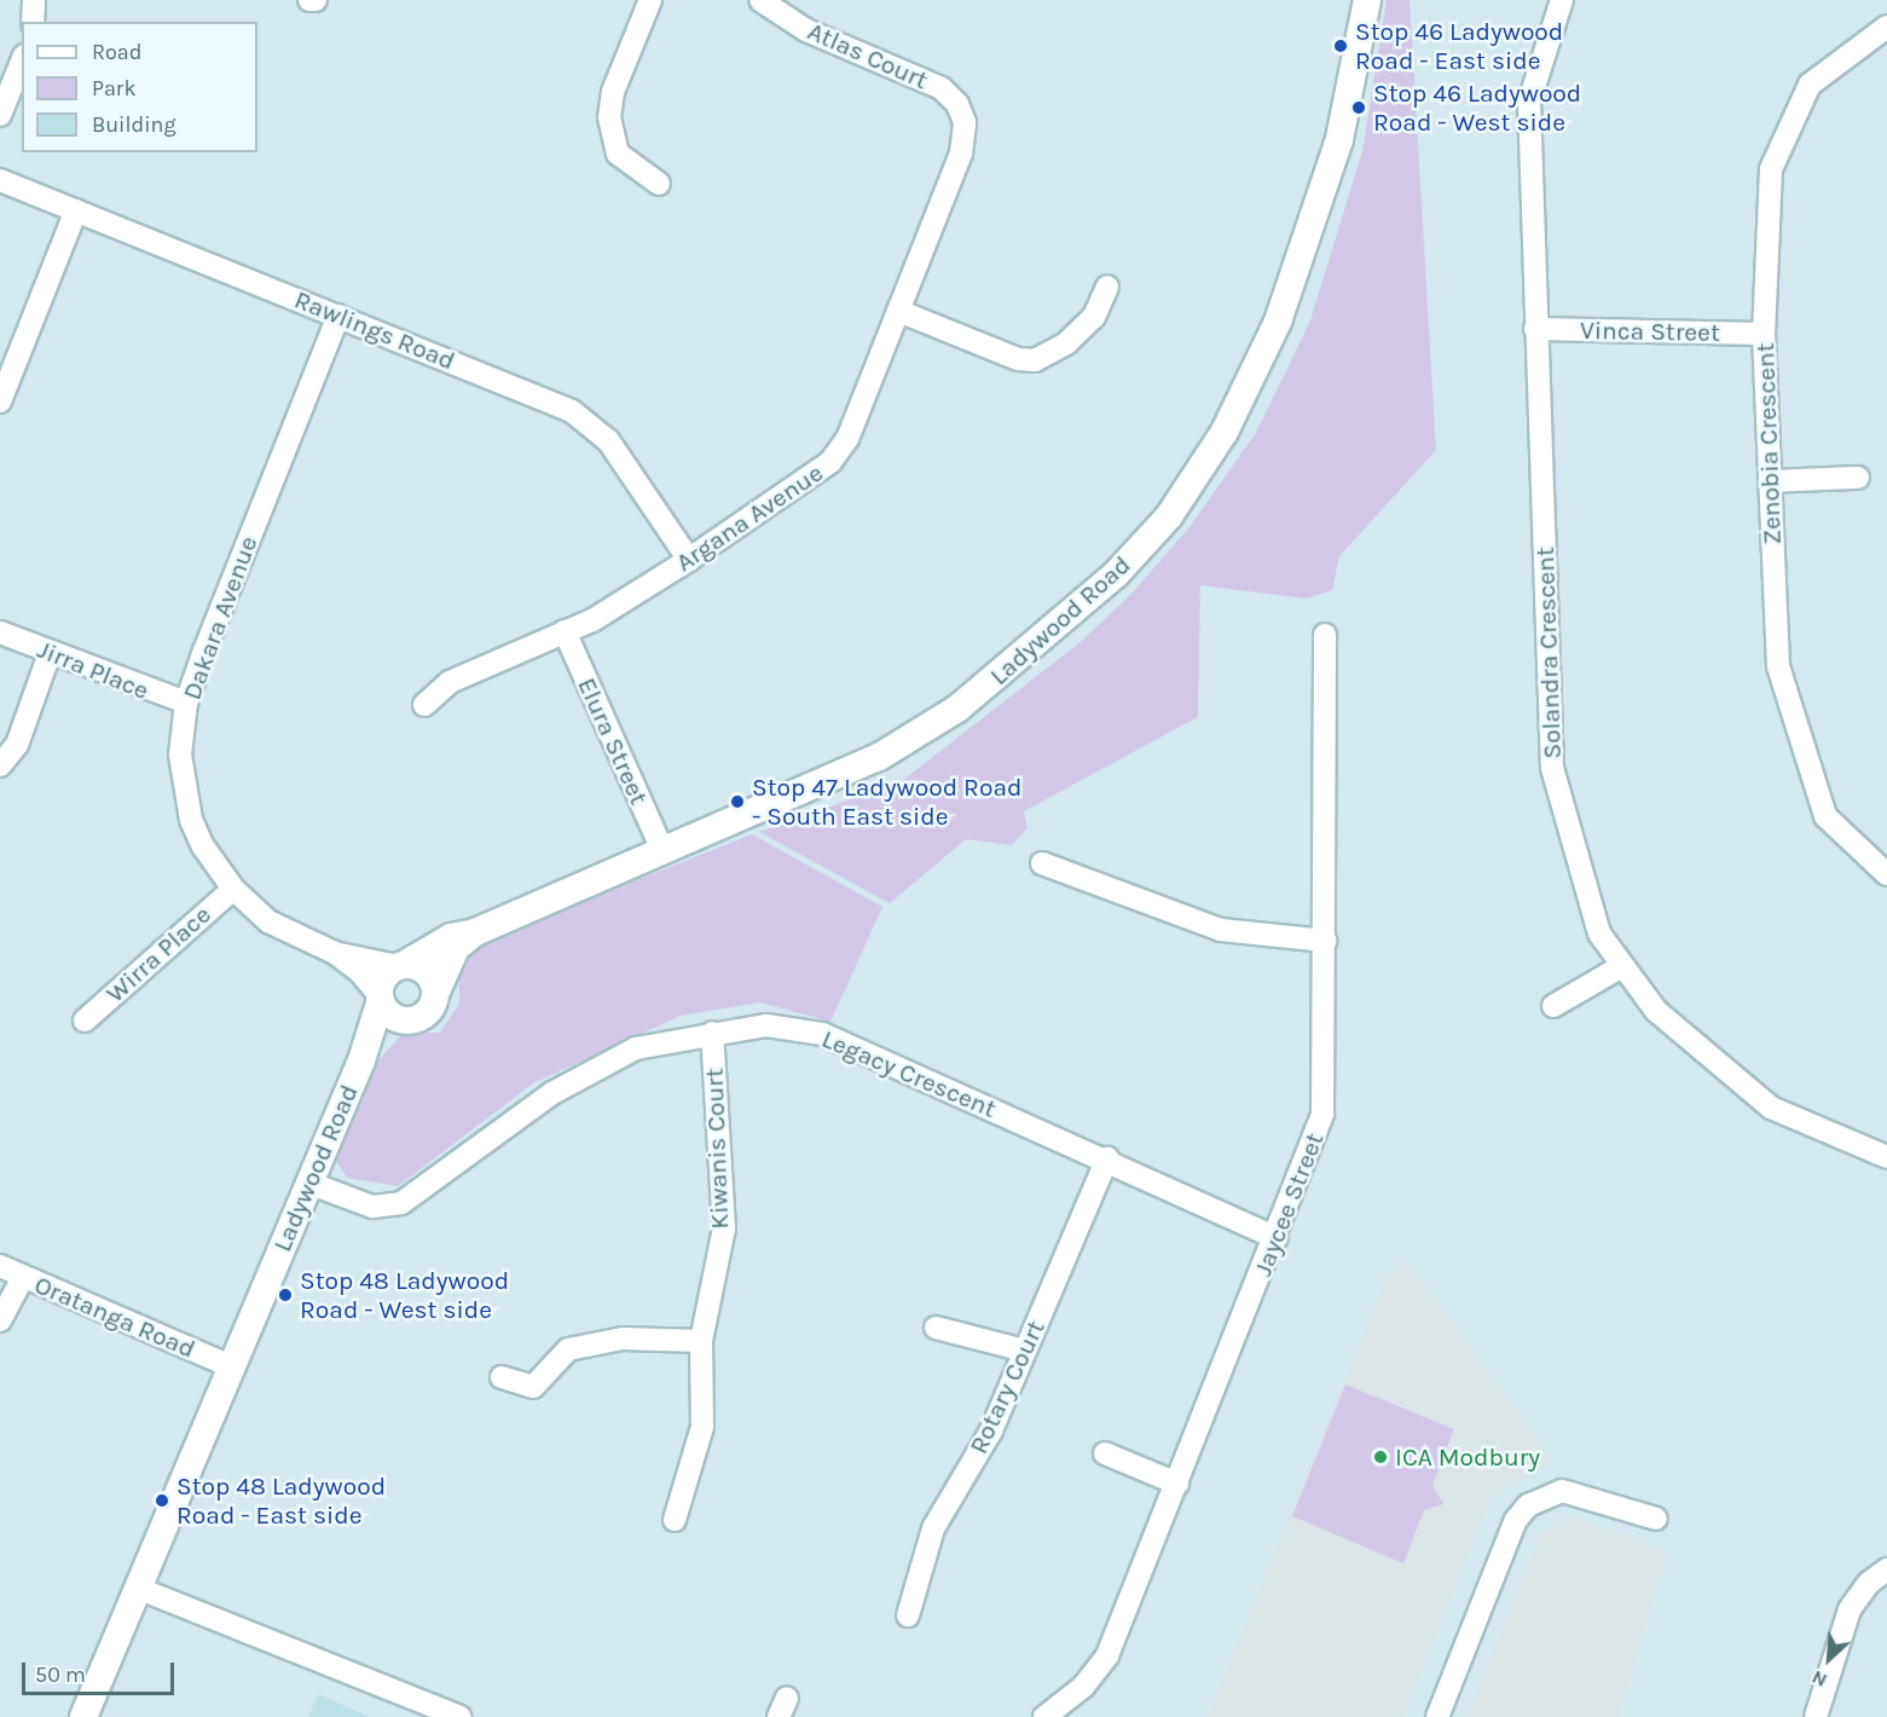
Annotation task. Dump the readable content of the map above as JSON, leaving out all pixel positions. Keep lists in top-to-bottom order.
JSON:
{
  "streets": {
    "street": [
      "Atlas Court",
      "Rawlings Road",
      "Vinca Street",
      "Zenobia Crescent",
      "Argana Avenue",
      "Dakara Avenue",
      "Ladywood Road",
      "Solandra Crescent",
      "Jirra Place",
      "Elura Street",
      "Wirra Place",
      "Legacy Crescent",
      "Kiwanis Court",
      "Jaycee Street",
      "Oratanga Road",
      "Rotary Court"
    ]
  },
  "crossings": [
    ["Atlas Court", "Argana Avenue"],
    ["Rawlings Road", "Argana Avenue"],
    ["Rawlings Road", "Dakara Avenue"],
    ["Vinca Street", "Zenobia Crescent"],
    ["Vinca Street", "Solandra Crescent"],
    ["Argana Avenue", "Elura Street"],
    ["Dakara Avenue", "Ladywood Road"],
    ["Dakara Avenue", "Jirra Place"],
    ["Dakara Avenue", "Wirra Place"],
    ["Ladywood Road", "Elura Street"],
    ["Ladywood Road", "Legacy Crescent"],
    ["Ladywood Road", "Oratanga Road"],
    ["Legacy Crescent", "Kiwanis Court"],
    ["Legacy Crescent", "Jaycee Street"],
    ["Legacy Crescent", "Rotary Court"]
  ],
  "places": [
    "Stop 46 Ladywood Road - East side",
    "Stop 46 Ladywood Road - West side",
    "Stop 47 Ladywood Road - South East side",
    "Stop 48 Ladywood Road - West side",
    "ICA Modbury",
    "Stop 48 Ladywood Road - East side"
  ],
  "legend": ["Road", "Park", "Building"],
  "scale_bar": "50 m",
  "north": "bottom left"
}
